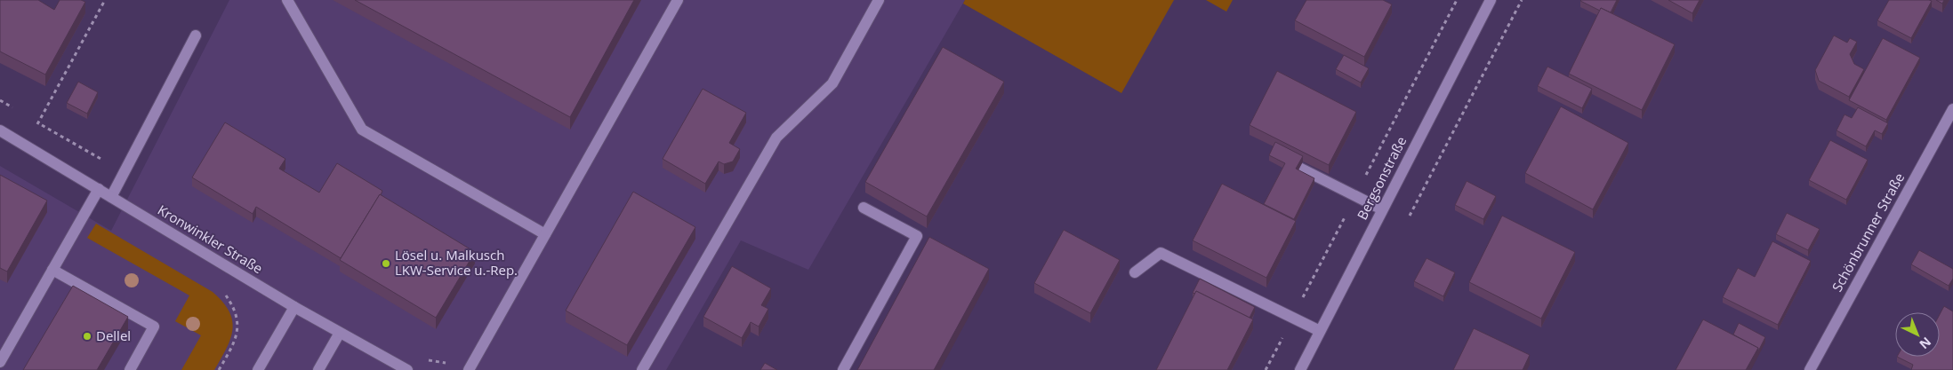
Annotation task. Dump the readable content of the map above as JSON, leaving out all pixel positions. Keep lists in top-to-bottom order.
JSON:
{
  "streets": {
    "street": ["Bergsonstraße", "Schönbrunner Straße", "Kronwinkler Straße"]
  },
  "places": ["Lösel u. Malkusch LKW-Service u.-Rep.", "Dellel"],
  "north": "bottom right"
}
